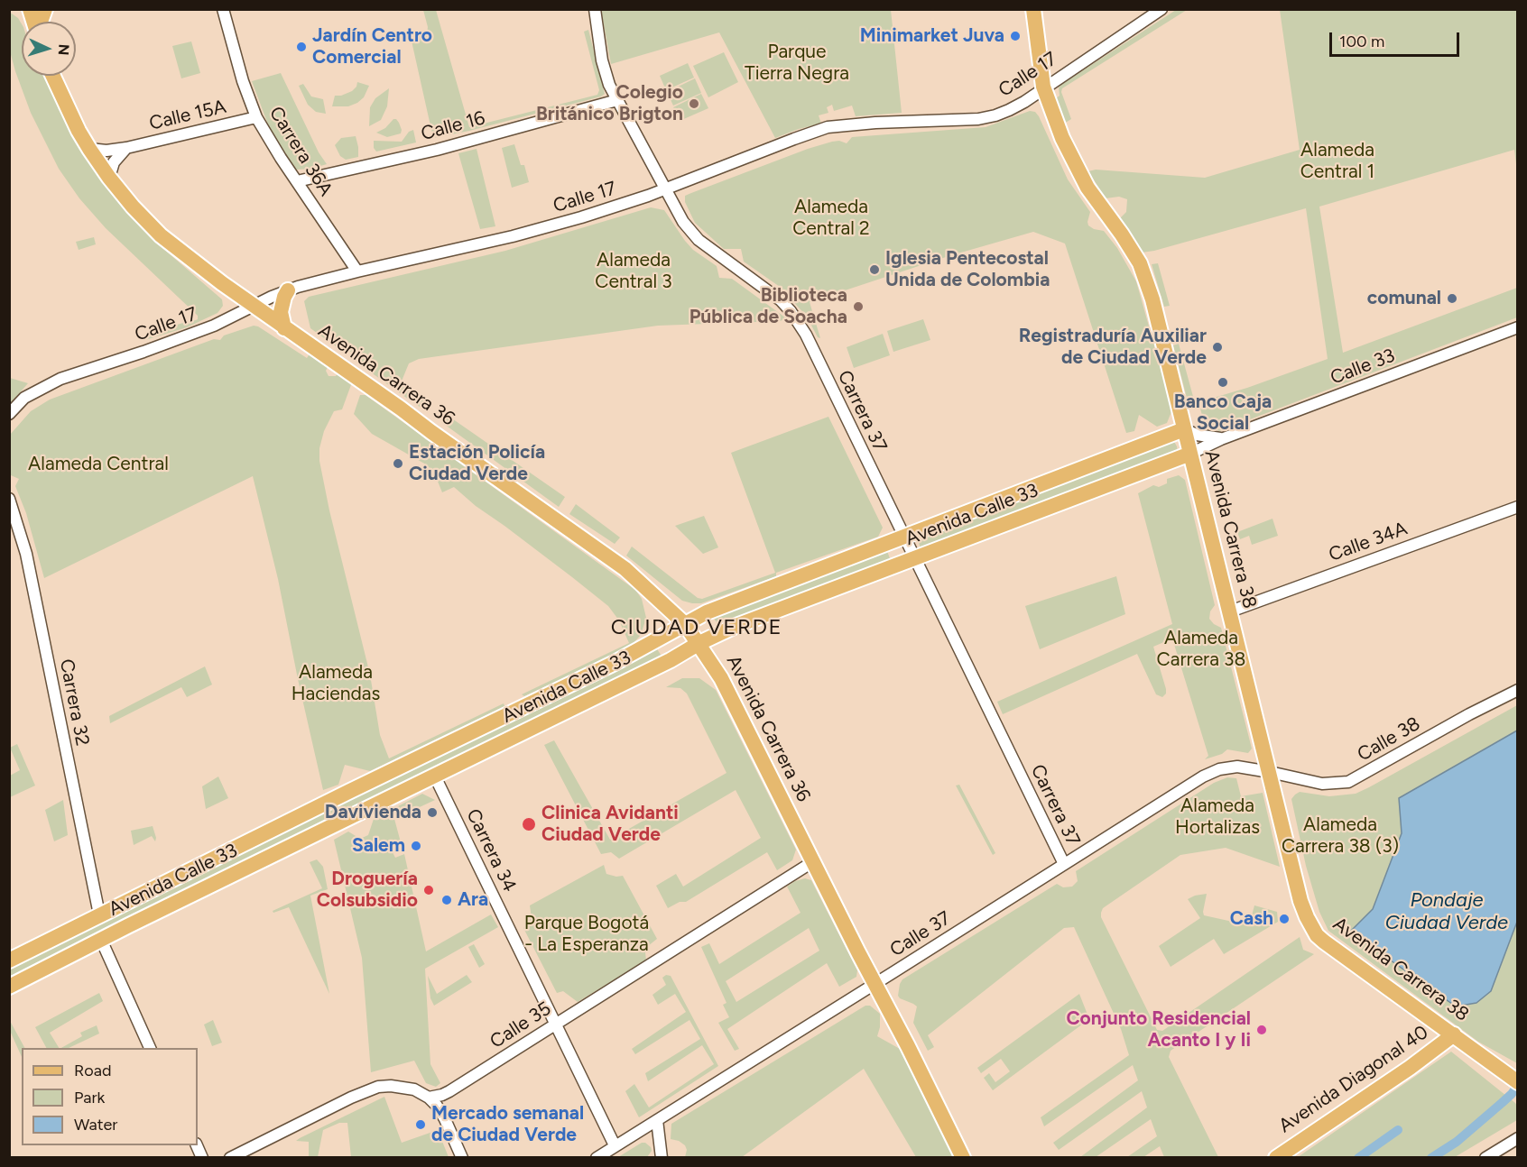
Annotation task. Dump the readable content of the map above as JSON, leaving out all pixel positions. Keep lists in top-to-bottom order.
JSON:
{
  "streets": {
    "main road": [
      "Avenida Carrera 36",
      "Avenida Calle 33",
      "Avenida Carrera 38",
      "Avenida Diagonal 40"
    ],
    "street": [
      "Calle 17",
      "Calle 15A",
      "Calle 16",
      "Carrera 36A",
      "Calle 33",
      "Carrera 37",
      "Calle 34A",
      "Carrera 32",
      "Calle 38",
      "Carrera 34",
      "Calle 37",
      "Calle 35"
    ]
  },
  "crossings": [
    ["Calle 17", "Carrera 36A"],
    ["Calle 17", "Avenida Carrera 36"],
    ["Calle 17", "Carrera 37"],
    ["Calle 17", "Avenida Carrera 38"],
    ["Calle 15A", "Carrera 36A"],
    ["Calle 15A", "Avenida Carrera 36"],
    ["Calle 16", "Carrera 36A"],
    ["Calle 16", "Carrera 37"],
    ["Calle 33", "Avenida Calle 33"],
    ["Calle 33", "Avenida Carrera 38"],
    ["Avenida Carrera 36", "Avenida Calle 33"],
    ["Avenida Carrera 36", "Calle 37"],
    ["Avenida Carrera 36", "Calle 35"],
    ["Carrera 37", "Avenida Calle 33"],
    ["Carrera 37", "Calle 37"],
    ["Avenida Calle 33", "Avenida Carrera 38"],
    ["Avenida Calle 33", "Carrera 32"],
    ["Avenida Calle 33", "Carrera 34"],
    ["Avenida Carrera 38", "Calle 34A"],
    ["Avenida Carrera 38", "Calle 38"],
    ["Avenida Carrera 38", "Calle 37"],
    ["Avenida Carrera 38", "Avenida Diagonal 40"],
    ["Calle 38", "Calle 37"],
    ["Carrera 34", "Calle 37"],
    ["Carrera 34", "Calle 35"]
  ],
  "districts": ["CIUDAD VERDE"],
  "water": ["Pondaje Ciudad Verde"],
  "parks": [
    "Parque Tierra Negra",
    "Alameda Central 1",
    "Alameda Central 2",
    "Alameda Central 3",
    "Alameda Central",
    "Alameda Carrera 38",
    "Alameda Haciendas",
    "Alameda Hortalizas",
    "Alameda Carrera 38 (3)",
    "Parque Bogotá - La Esperanza"
  ],
  "places": [
    "Minimarket Juva",
    "Jardín Centro Comercial",
    "Colegio Británico Brigton",
    "Iglesia Pentecostal Unida de Colombia",
    "comunal",
    "Biblioteca Pública de Soacha",
    "Registraduría Auxiliar de Ciudad Verde",
    "Banco Caja Social",
    "Estación Policía Ciudad Verde",
    "Davivienda",
    "Clinica Avidanti Ciudad Verde",
    "Salem",
    "Droguería Colsubsidio",
    "Ara",
    "Cash",
    "Conjunto Residencial Acanto I y Ii",
    "Mercado semanal de Ciudad Verde"
  ],
  "legend": ["Road", "Park", "Water"],
  "scale_bar": "100 m",
  "north": "right"
}
